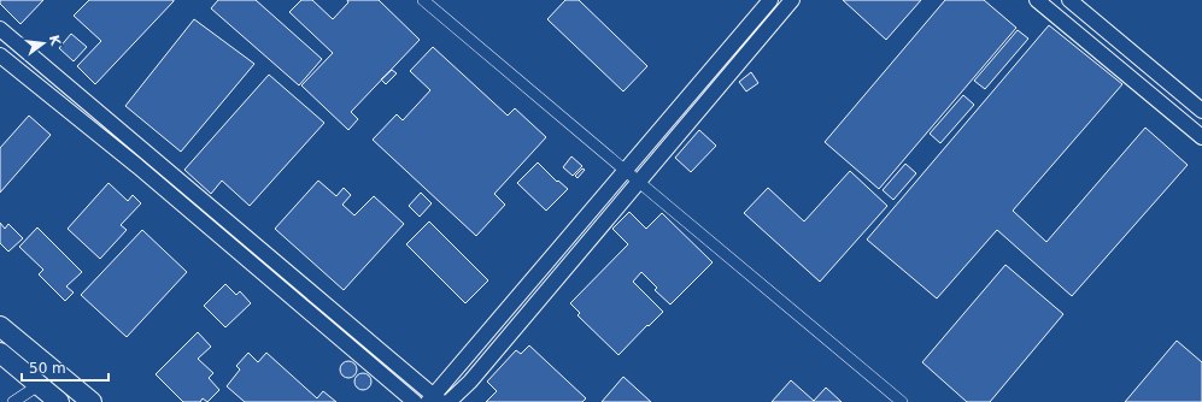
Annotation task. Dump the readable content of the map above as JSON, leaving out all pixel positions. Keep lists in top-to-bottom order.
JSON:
{
  "scale_bar": "50 m",
  "north": "right"
}
